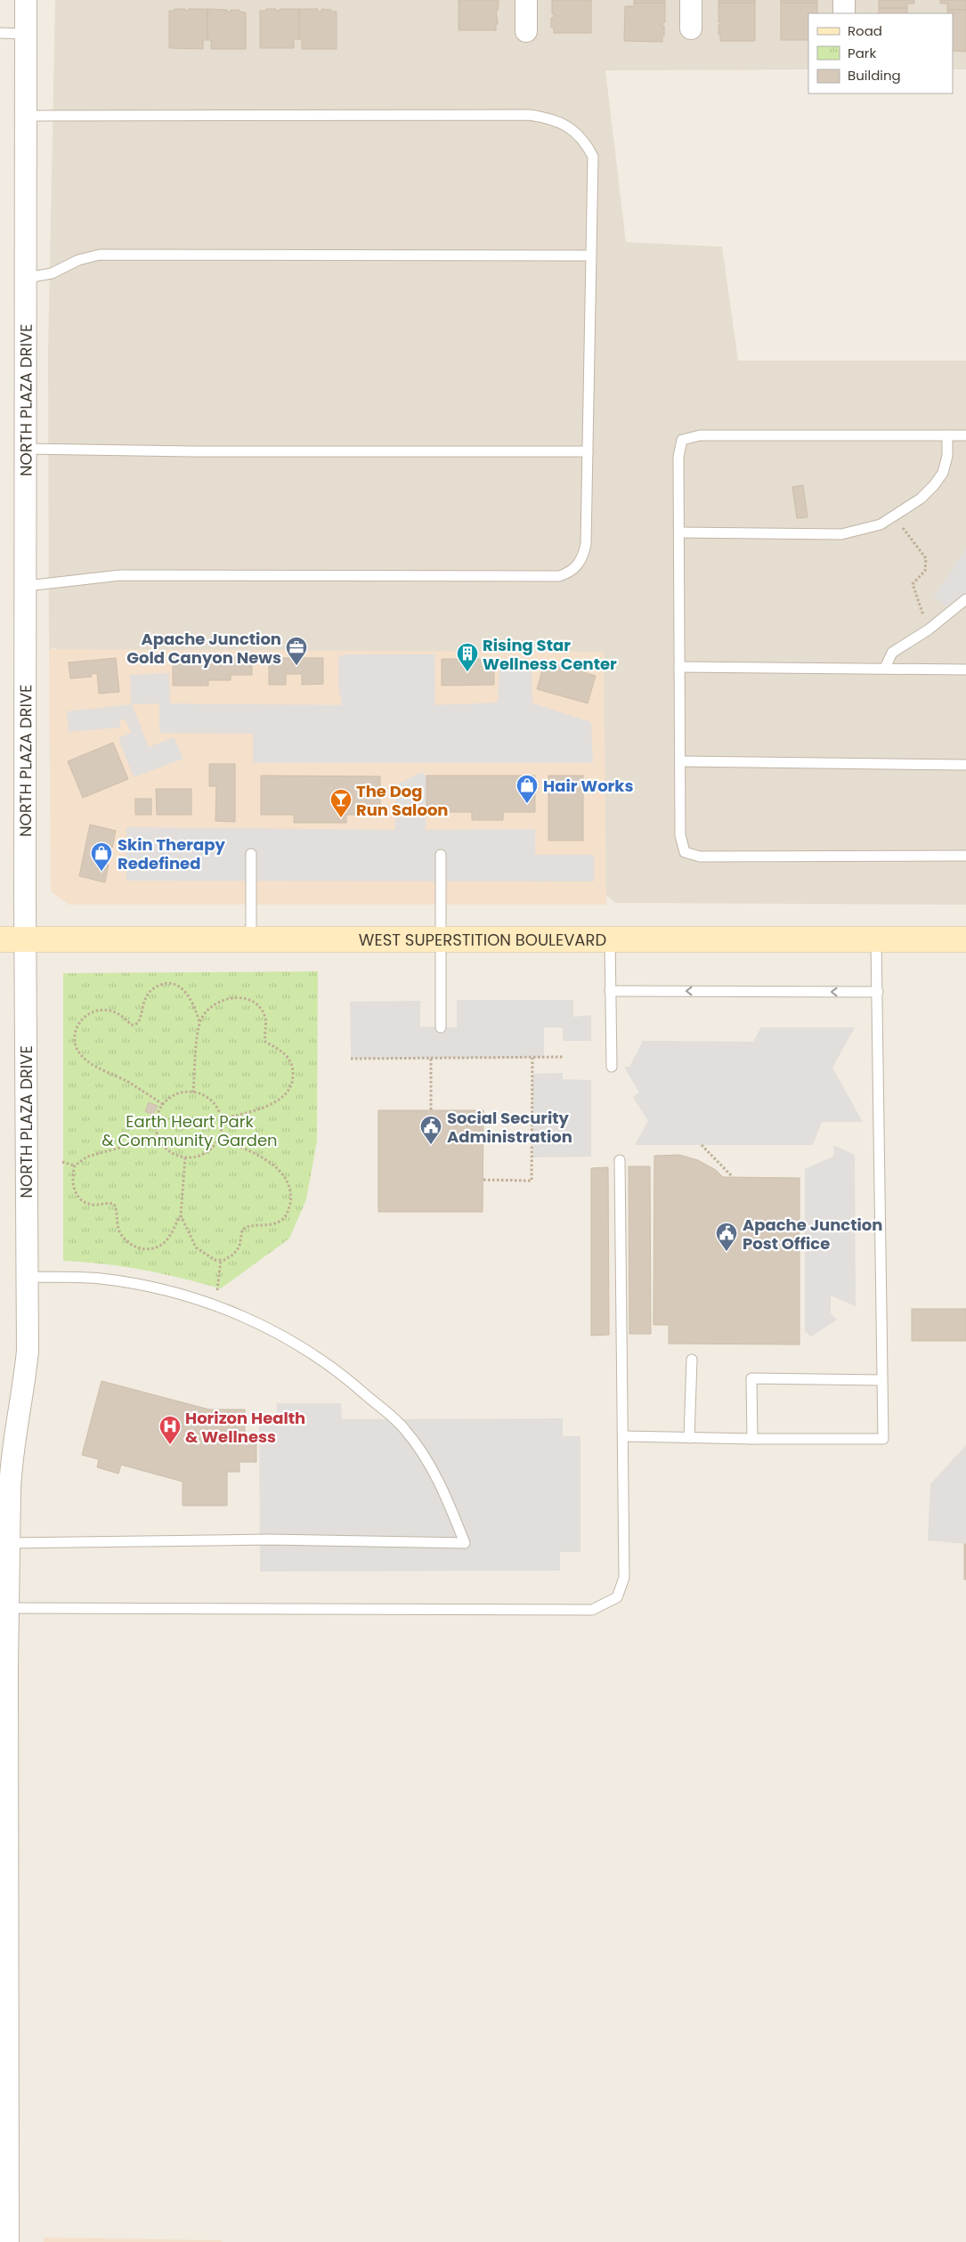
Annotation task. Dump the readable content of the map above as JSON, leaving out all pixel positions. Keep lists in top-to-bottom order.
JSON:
{
  "streets": {
    "main road": ["WEST SUPERSTITION BOULEVARD"],
    "street": ["NORTH PLAZA DRIVE"]
  },
  "crossings": [
    ["NORTH PLAZA DRIVE", "WEST SUPERSTITION BOULEVARD"]
  ],
  "parks": ["Earth Heart Park & Community Garden"],
  "places": {
    "office": ["Apache Junction Gold Canyon News"],
    "building": ["Rising Star Wellness Center"],
    "shop": ["Hair Works", "Skin Therapy Redefined"],
    "bar": ["The Dog Run Saloon"],
    "public building": ["Social Security Administration", "Apache Junction Post Office"],
    "hospital": ["Horizon Health & Wellness"]
  },
  "legend": ["Road", "Park", "Building"]
}
